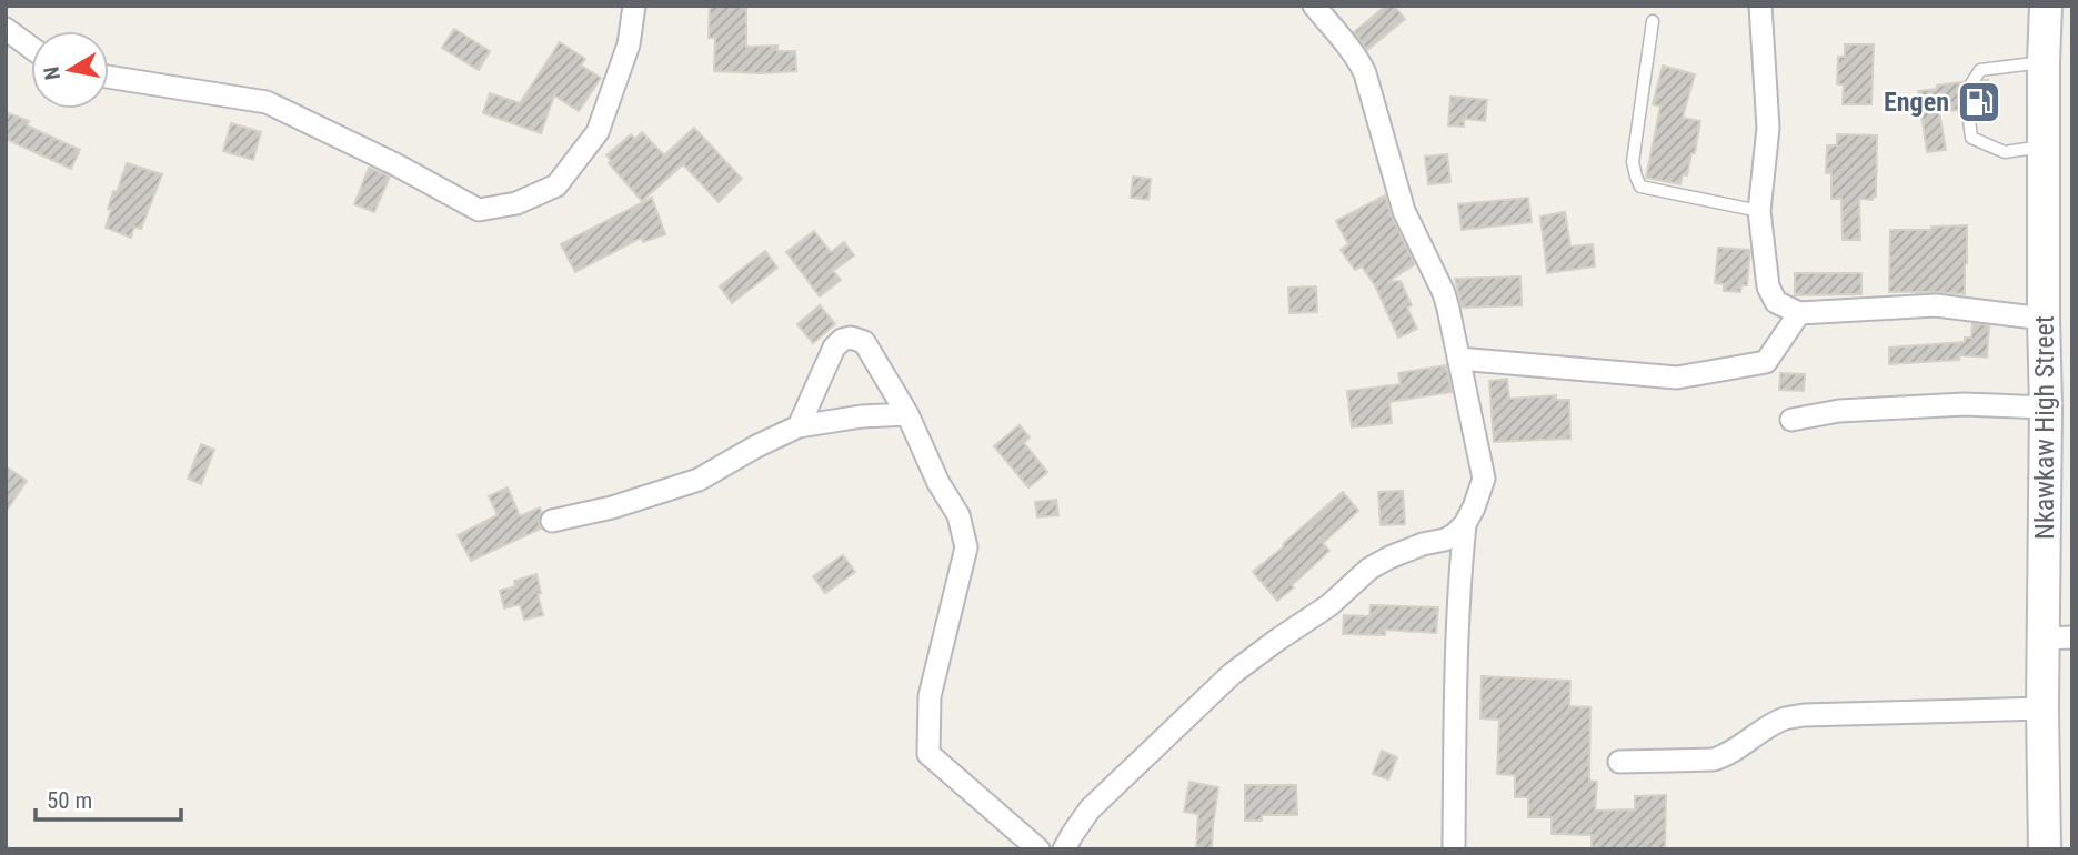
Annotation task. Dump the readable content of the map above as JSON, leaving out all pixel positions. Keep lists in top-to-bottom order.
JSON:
{
  "streets": {
    "main road": ["Nkawkaw High Street"]
  },
  "places": {
    "fuel station": ["Engen"]
  },
  "scale_bar": "50 m",
  "north": "left"
}
